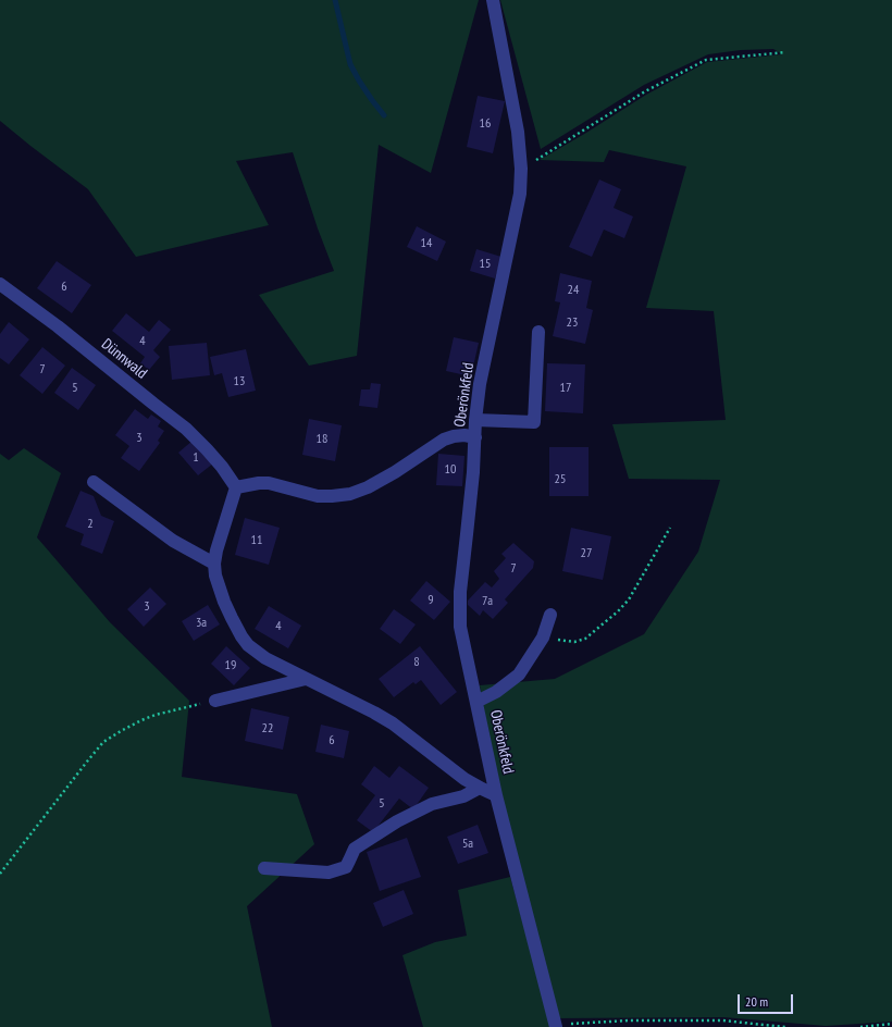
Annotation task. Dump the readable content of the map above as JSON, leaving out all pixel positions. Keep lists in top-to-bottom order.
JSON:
{
  "streets": {
    "street": ["Dünnwald", "Oberönkfeld"]
  },
  "crossings": [
    ["Dünnwald", "Oberönkfeld"]
  ],
  "house_numbers": [
    "16",
    "14",
    "15",
    "6",
    "24",
    "23",
    "4",
    "7",
    "13",
    "5",
    "17",
    "3",
    "18",
    "1",
    "10",
    "25",
    "2",
    "11",
    "27",
    "7",
    "9",
    "7a",
    "3",
    "3a",
    "4",
    "8",
    "19",
    "22",
    "6",
    "5",
    "5a"
  ],
  "scale_bar": "20 m"
}
